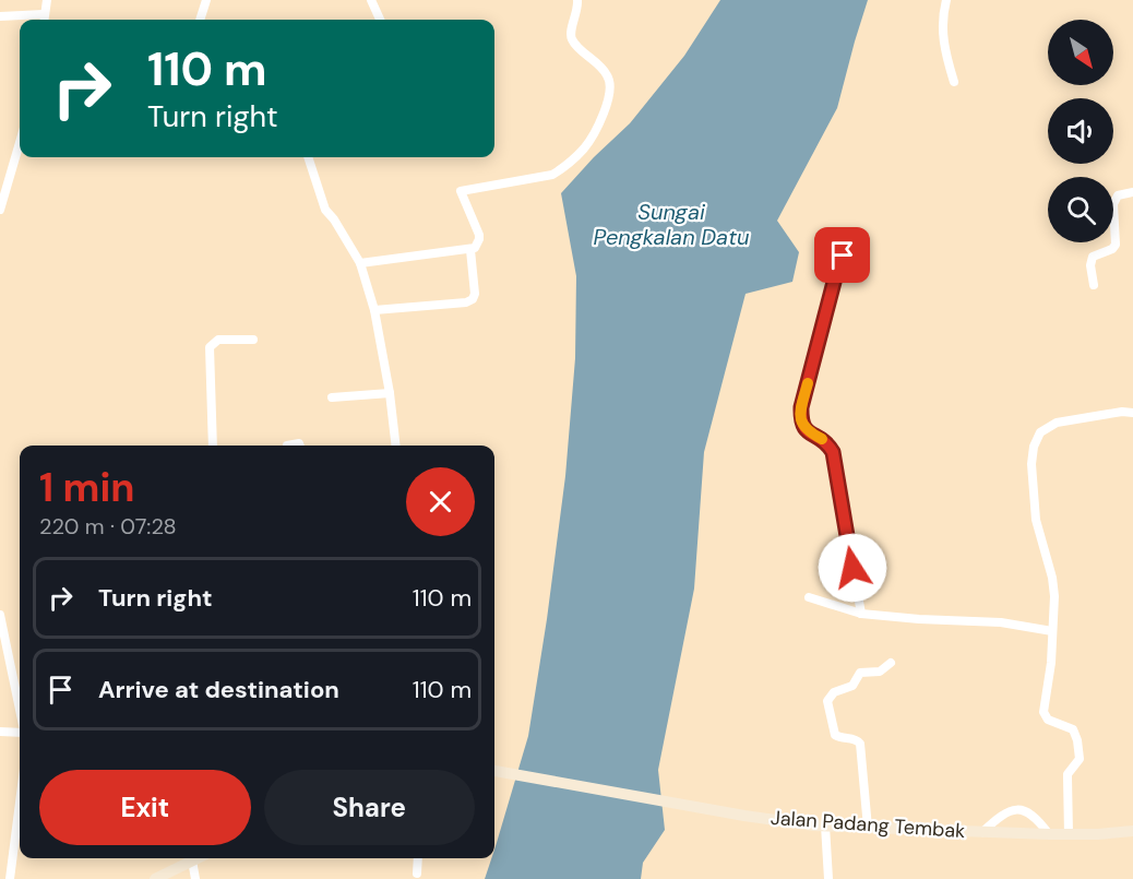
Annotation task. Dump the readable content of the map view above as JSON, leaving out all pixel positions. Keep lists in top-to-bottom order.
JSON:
{
  "streets": {
    "main road": ["Jalan Padang Tembak"]
  },
  "water": ["Sungai Pengkalan Datu"],
  "north": "bottom right",
  "page": {
    "turn": ["110 m", "Turn right"],
    "heading": ["1 min", "220 m · 07:28"],
    "list": [
      {
        "name": "Turn right",
        "value": "110 m"
      },
      {
        "name": "Arrive at destination",
        "value": "110 m"
      }
    ],
    "buttons": ["Exit", "Share"]
  }
}
